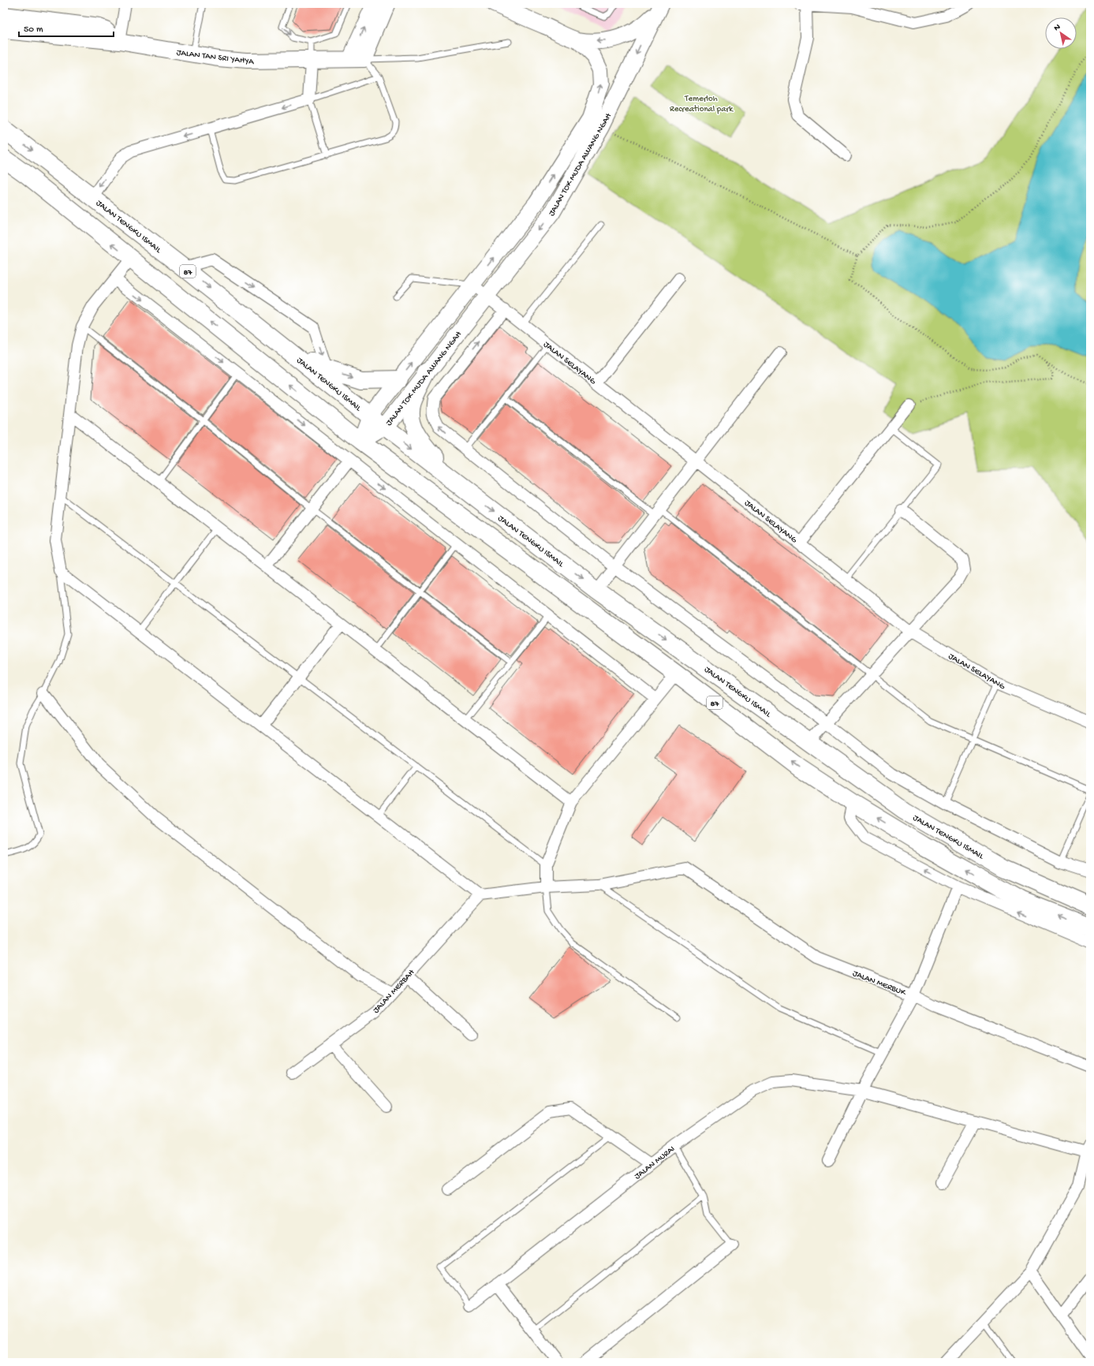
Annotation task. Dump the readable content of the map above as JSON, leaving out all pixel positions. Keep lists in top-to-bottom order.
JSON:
{
  "streets": {
    "main road": [
      "JALAN TAN SRI YAHYA",
      "JALAN TOK MUDA AWANG NGAH",
      "JALAN TENGKU ISMAIL",
      "87"
    ],
    "street": [
      "JALAN SELAYANG",
      "JALAN MERBUK",
      "JALAN MERBAH",
      "JALAN MURAI"
    ]
  },
  "crossings": [
    ["JALAN TOK MUDA AWANG NGAH", "JALAN TENGKU ISMAIL"],
    ["JALAN TOK MUDA AWANG NGAH", "87"],
    ["JALAN TOK MUDA AWANG NGAH", "JALAN SELAYANG"]
  ],
  "parks": ["Temerloh Recreational park"],
  "scale_bar": "50 m",
  "north": "top left"
}
